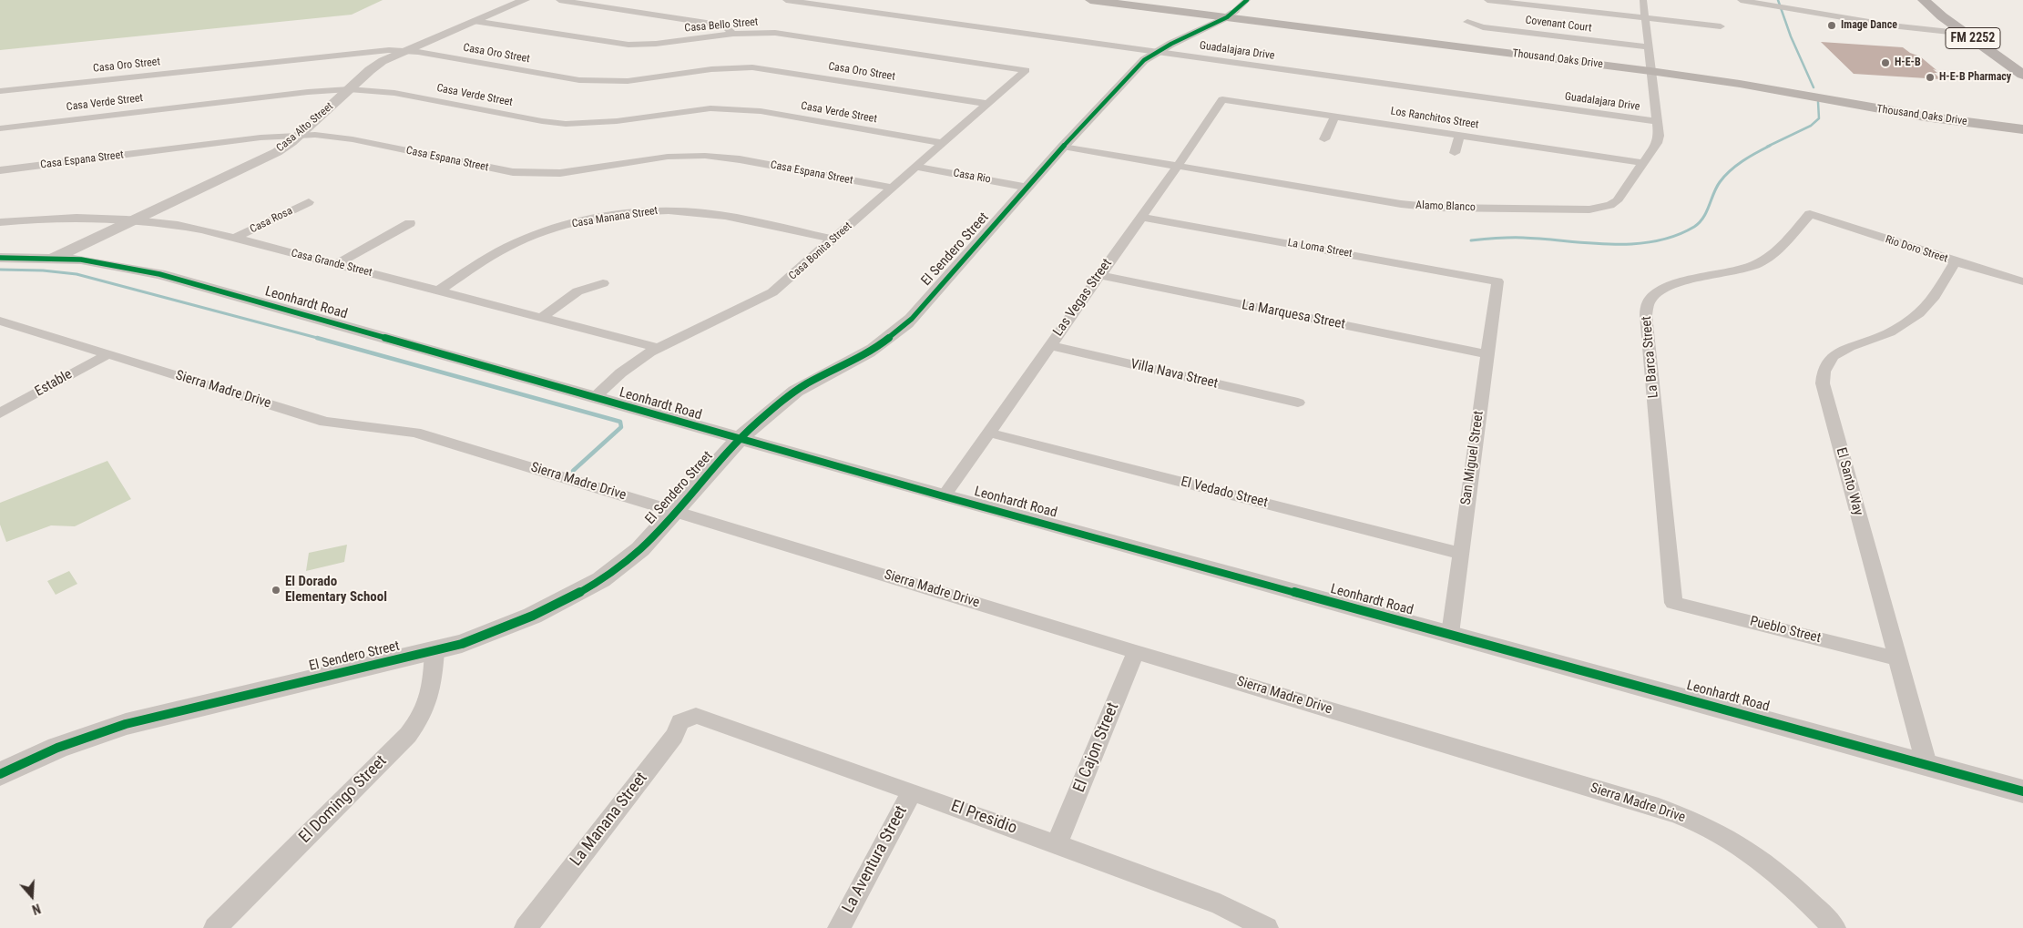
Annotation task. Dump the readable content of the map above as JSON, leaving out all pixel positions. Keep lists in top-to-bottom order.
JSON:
{
  "streets": {
    "main road": ["FM 2252", "Thousand Oaks Drive"],
    "street": [
      "Covenant Court",
      "Casa Bello Street",
      "Guadalajara Drive",
      "Casa Oro Street",
      "Casa Verde Street",
      "Los Ranchitos Street",
      "Casa Alto Street",
      "Casa Espana Street",
      "Casa Rio",
      "Alamo Blanco",
      "Casa Manana Street",
      "Casa Rosa",
      "La Loma Street",
      "El Sendero Street",
      "Rio Doro Street",
      "Casa Bonita Street",
      "Casa Grande Street",
      "Las Vegas Street",
      "Leonhardt Road",
      "La Marquesa Street",
      "La Barca Street",
      "Villa Nava Street",
      "Estable",
      "Sierra Madre Drive",
      "San Miguel Street",
      "El Santo Way",
      "El Vedado Street",
      "Pueblo Street",
      "El Cajon Street",
      "El Domingo Street",
      "El Presidio",
      "La Manana Street",
      "La Aventura Street"
    ]
  },
  "crossings": [
    ["Covenant Court", "Alamo Blanco"],
    ["Casa Bello Street", "Casa Alto Street"],
    ["Casa Bello Street", "Casa Bonita Street"],
    ["Guadalajara Drive", "Alamo Blanco"],
    ["Guadalajara Drive", "El Sendero Street"],
    ["Casa Oro Street", "Casa Alto Street"],
    ["Casa Oro Street", "Casa Bonita Street"],
    ["Thousand Oaks Drive", "Alamo Blanco"],
    ["Thousand Oaks Drive", "El Sendero Street"],
    ["Casa Verde Street", "Casa Alto Street"],
    ["Casa Verde Street", "Casa Bonita Street"],
    ["Los Ranchitos Street", "Alamo Blanco"],
    ["Los Ranchitos Street", "Las Vegas Street"],
    ["Casa Alto Street", "Casa Espana Street"],
    ["Casa Alto Street", "Casa Grande Street"],
    ["Casa Alto Street", "Leonhardt Road"],
    ["Casa Espana Street", "Casa Bonita Street"],
    ["Casa Rio", "El Sendero Street"],
    ["Casa Rio", "Casa Bonita Street"],
    ["Alamo Blanco", "El Sendero Street"],
    ["Alamo Blanco", "Las Vegas Street"],
    ["Casa Manana Street", "Casa Bonita Street"],
    ["Casa Manana Street", "Casa Grande Street"],
    ["Casa Rosa", "Casa Grande Street"],
    ["La Loma Street", "Las Vegas Street"],
    ["La Loma Street", "San Miguel Street"],
    ["El Sendero Street", "Leonhardt Road"],
    ["El Sendero Street", "Sierra Madre Drive"],
    ["El Sendero Street", "El Domingo Street"],
    ["Rio Doro Street", "La Barca Street"],
    ["Rio Doro Street", "El Santo Way"],
    ["Casa Bonita Street", "Casa Grande Street"],
    ["Casa Bonita Street", "Leonhardt Road"],
    ["Las Vegas Street", "Leonhardt Road"],
    ["Las Vegas Street", "La Marquesa Street"],
    ["Las Vegas Street", "Villa Nava Street"],
    ["Las Vegas Street", "El Vedado Street"],
    ["Leonhardt Road", "San Miguel Street"],
    ["Leonhardt Road", "El Santo Way"],
    ["La Marquesa Street", "San Miguel Street"],
    ["La Barca Street", "Pueblo Street"],
    ["Estable", "Sierra Madre Drive"],
    ["Sierra Madre Drive", "El Cajon Street"],
    ["San Miguel Street", "El Vedado Street"],
    ["El Santo Way", "Pueblo Street"],
    ["El Cajon Street", "El Presidio"],
    ["El Presidio", "La Manana Street"],
    ["El Presidio", "La Aventura Street"]
  ],
  "places": [
    "Image Dance",
    "H-E-B",
    "H-E-B Pharmacy",
    "El Dorado Elementary School"
  ],
  "north": "bottom"
}
